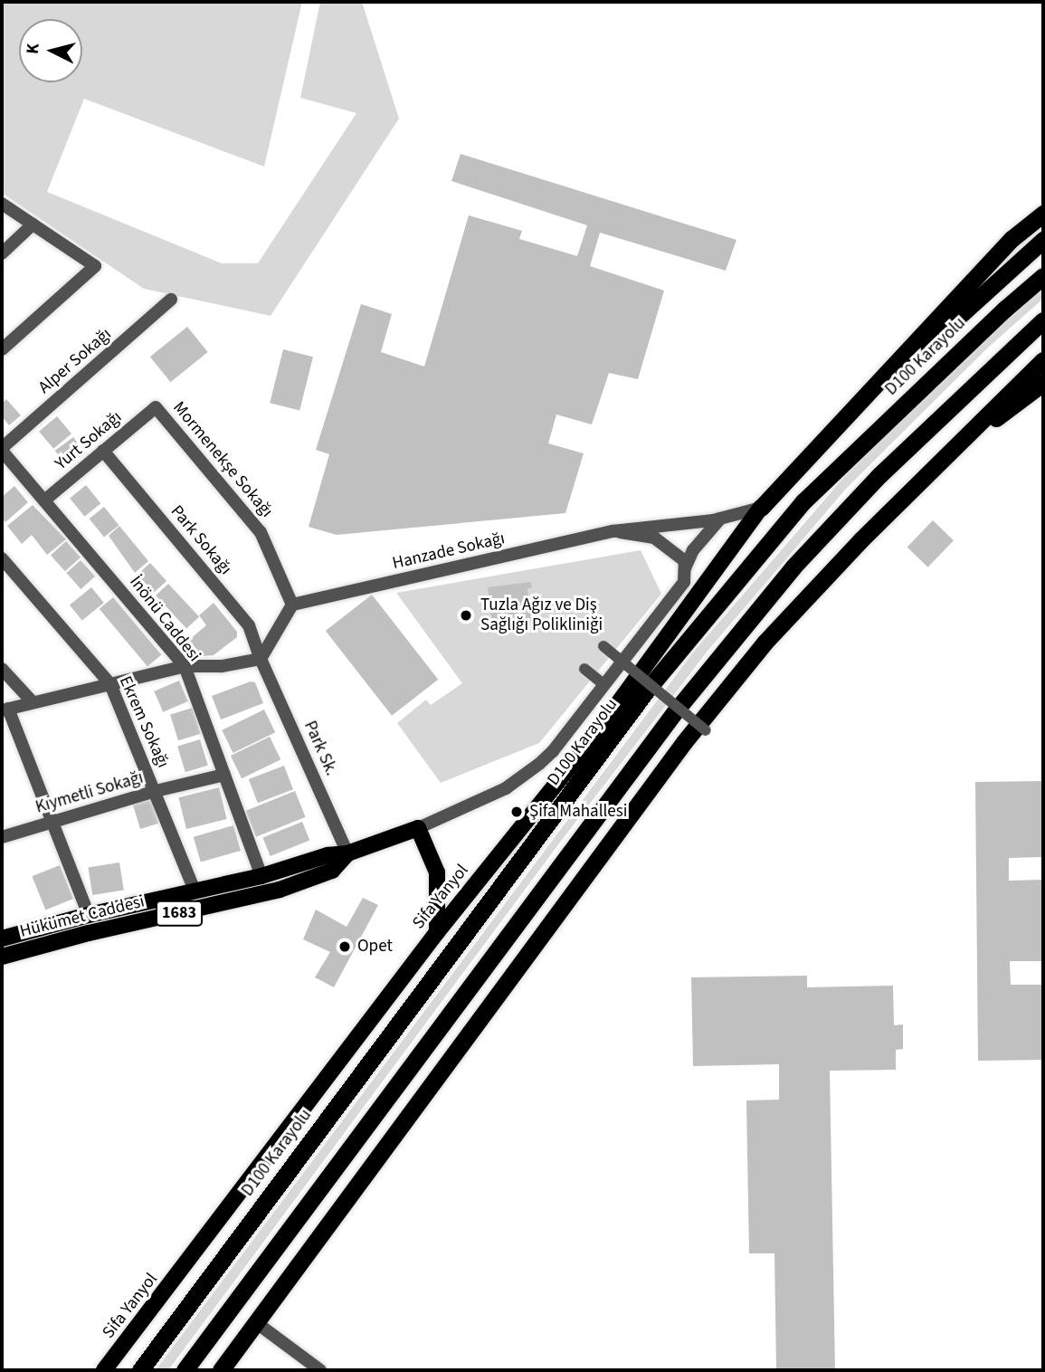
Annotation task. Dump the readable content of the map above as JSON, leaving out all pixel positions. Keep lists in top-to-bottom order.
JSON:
{
  "streets": {
    "highway": ["D100 Karayolu"],
    "main road": ["Sifa Yanyol", "1683", "Hükümet Caddesi"],
    "street": [
      "Alper Sokağı",
      "Yurt Sokağı",
      "Mormenekşe Sokağı",
      "Park Sokağı",
      "Hanzade Sokağı",
      "İnönü Caddesi",
      "Ekrem Sokağı",
      "Park Sk.",
      "Kıymetli Sokağı"
    ]
  },
  "crossings": [
    ["Alper Sokağı", "İnönü Caddesi"],
    ["Yurt Sokağı", "Mormenekşe Sokağı"],
    ["Yurt Sokağı", "Park Sokağı"],
    ["Yurt Sokağı", "İnönü Caddesi"],
    ["Mormenekşe Sokağı", "Hanzade Sokağı"],
    ["Park Sokağı", "Park Sk."],
    ["Hanzade Sokağı", "Sifa Yanyol"],
    ["İnönü Caddesi", "Kıymetli Sokağı"],
    ["İnönü Caddesi", "Hükümet Caddesi"],
    ["Ekrem Sokağı", "Kıymetli Sokağı"],
    ["Ekrem Sokağı", "Hükümet Caddesi"],
    ["Park Sk.", "Hükümet Caddesi"]
  ],
  "places": ["Tuzla Ağız ve Diş Sağlığı Polikliniği", "Şifa Mahallesi", "Opet"],
  "north": "left"
}
